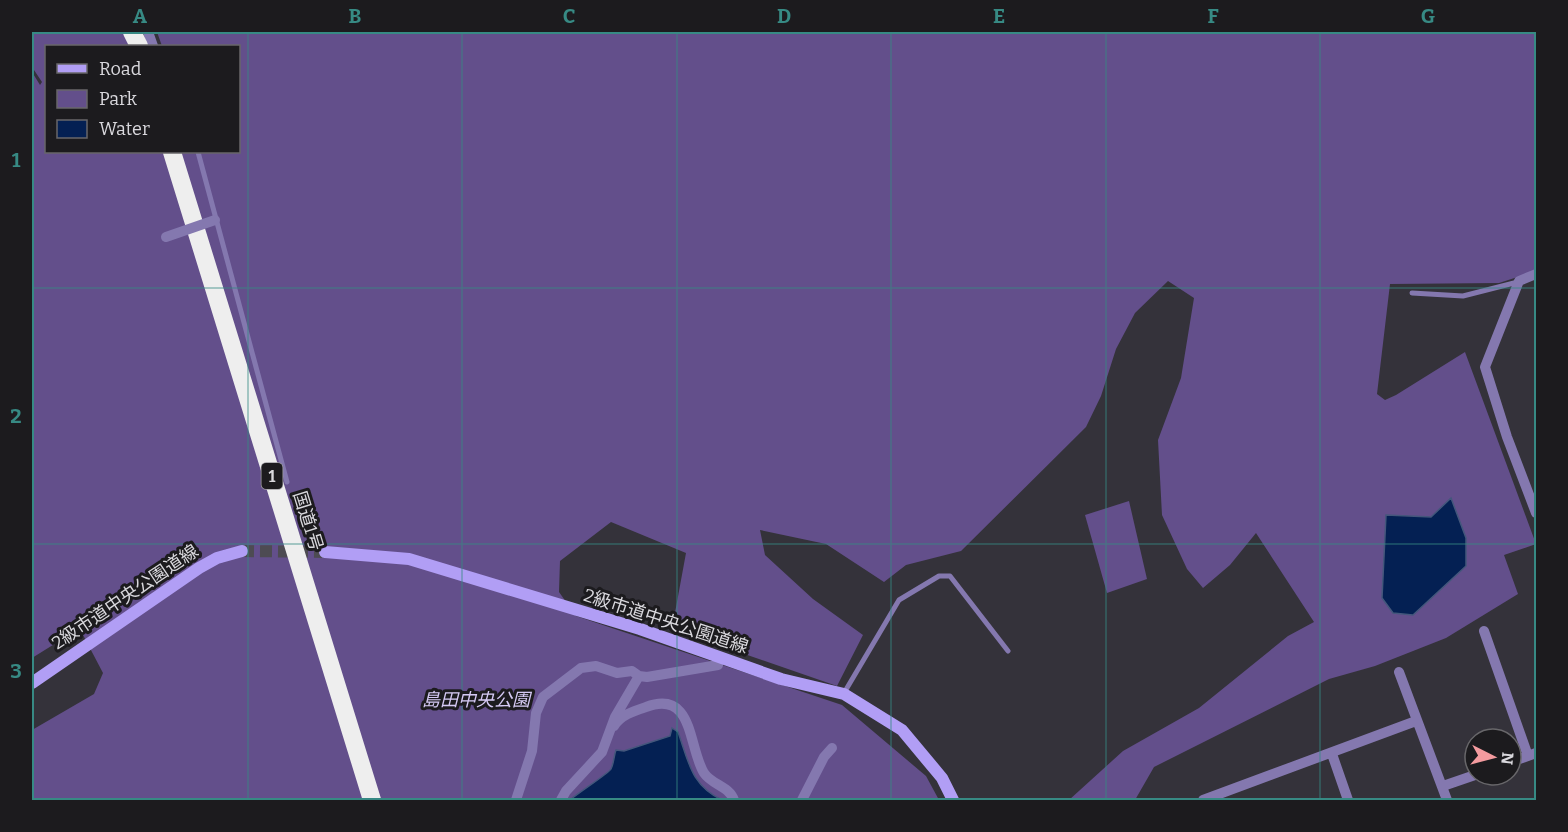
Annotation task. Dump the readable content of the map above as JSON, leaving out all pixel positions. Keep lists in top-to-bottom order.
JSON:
{
  "streets": {
    "highway": ["1", "国道1号"],
    "street": ["2級市道中央公園道線"]
  },
  "parks": ["島田中央公園"],
  "legend": ["Road", "Park", "Water"],
  "north": "right",
  "grid": {
    "columns": [
      "A",
      "B",
      "C",
      "D",
      "E",
      "F",
      "G"
    ],
    "rows": ["1", "2", "3"]
  }
}
